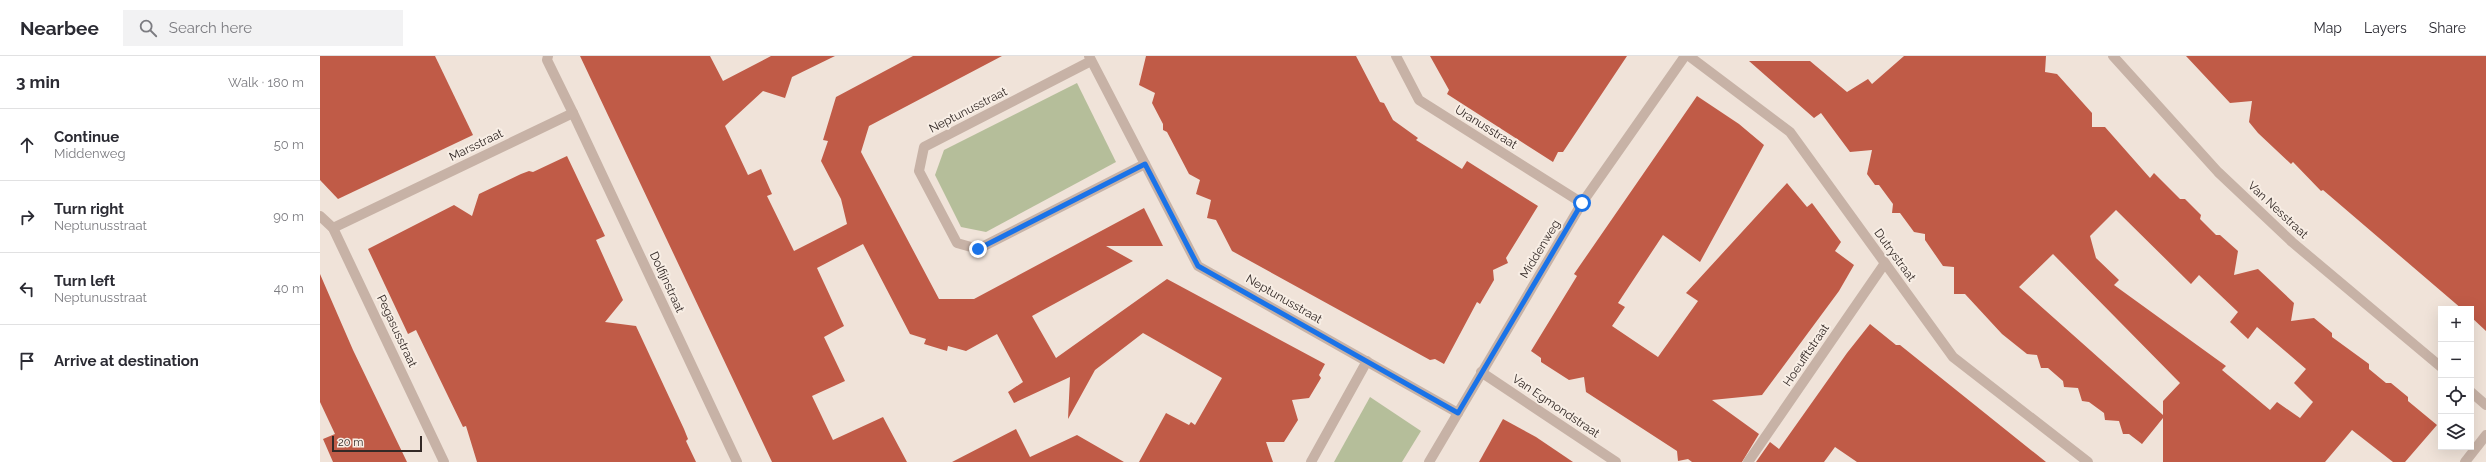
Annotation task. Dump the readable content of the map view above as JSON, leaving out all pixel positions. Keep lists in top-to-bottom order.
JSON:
{
  "streets": {
    "street": [
      "Neptunusstraat",
      "Uranusstraat",
      "Marsstraat",
      "Van Nesstraat",
      "Middenweg",
      "Dutrystraat",
      "Dolfijnstraat",
      "Pegasusstraat",
      "Hoeufftstraat",
      "Van Egmondstraat"
    ]
  },
  "crossings": [
    ["Neptunusstraat", "Middenweg"],
    ["Uranusstraat", "Middenweg"],
    ["Marsstraat", "Dolfijnstraat"],
    ["Marsstraat", "Pegasusstraat"],
    ["Middenweg", "Van Egmondstraat"],
    ["Dutrystraat", "Hoeufftstraat"]
  ],
  "scale_bar": "20 m",
  "page": {
    "header": "Nearbee",
    "search": "Search here",
    "nav": ["Map", "Layers", "Share"],
    "heading": ["3 min", "Walk · 180 m"],
    "list": [
      ["Continue", "Middenweg", "50 m"],
      ["Turn right", "Neptunusstraat", "90 m"],
      ["Turn left", "Neptunusstraat", "40 m"],
      "Arrive at destination"
    ],
    "map_buttons": ["+", "−"],
    "scale": "20 m"
  }
}
